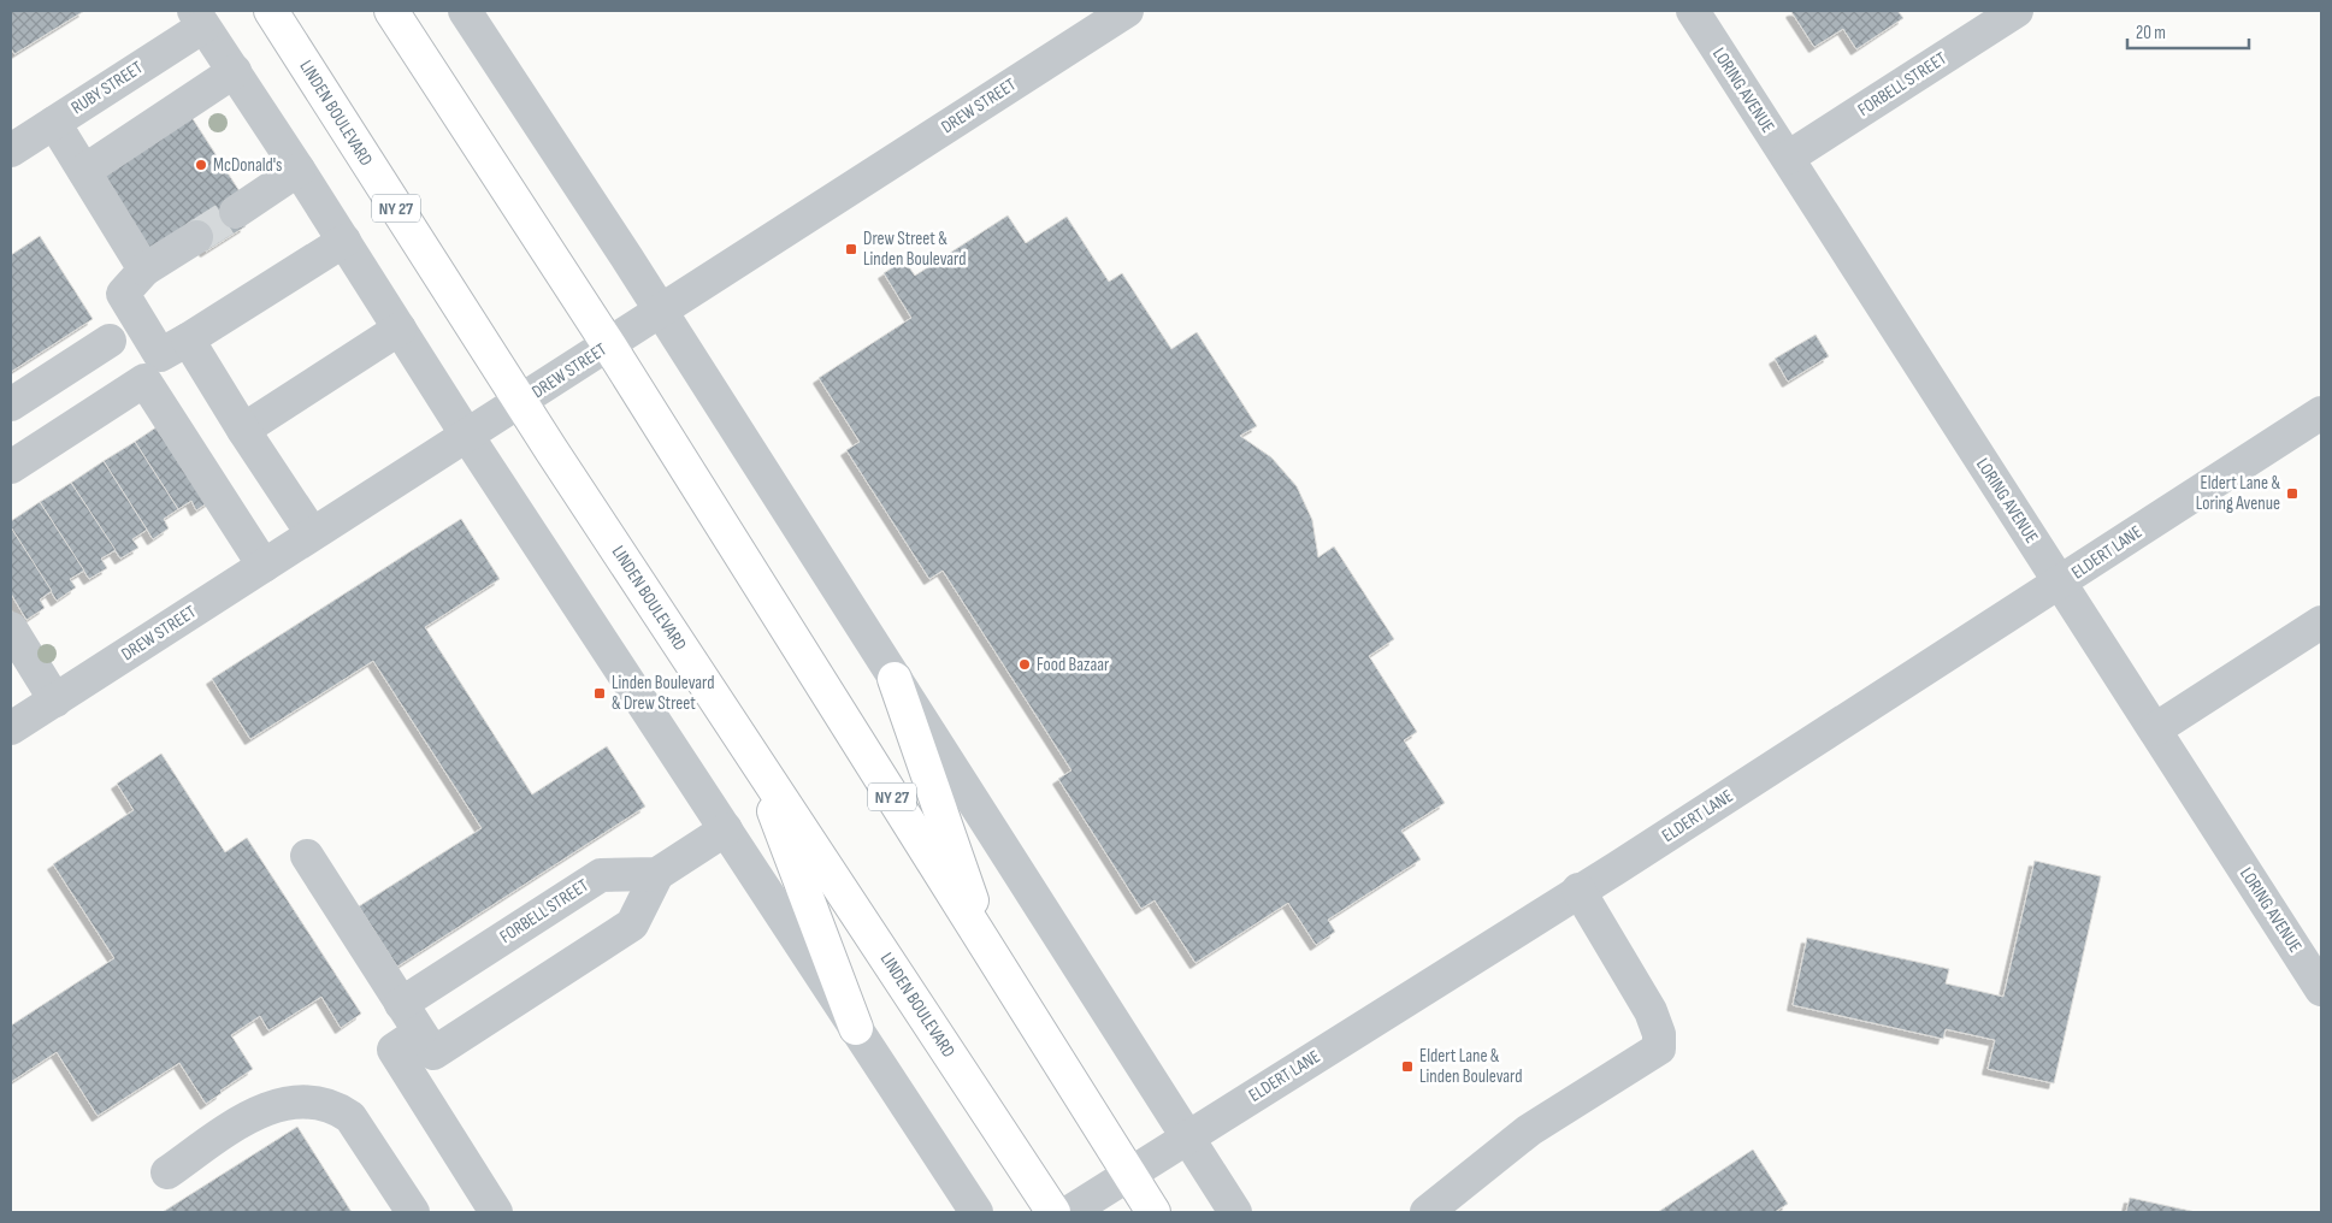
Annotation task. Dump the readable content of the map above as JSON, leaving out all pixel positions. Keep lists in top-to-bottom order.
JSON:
{
  "streets": {
    "highway": ["LINDEN BOULEVARD", "NY 27"],
    "street": [
      "FORBELL STREET",
      "RUBY STREET",
      "LORING AVENUE",
      "DREW STREET",
      "ELDERT LANE"
    ]
  },
  "crossings": [
    ["FORBELL STREET", "LORING AVENUE"],
    ["LORING AVENUE", "ELDERT LANE"],
    ["DREW STREET", "LINDEN BOULEVARD"],
    ["DREW STREET", "NY 27"],
    ["NY 27", "ELDERT LANE"]
  ],
  "places": {
    "other": ["McDonald's", "Food Bazaar"],
    "transit": [
      "Drew Street & Linden Boulevard",
      "Eldert Lane & Loring Avenue",
      "Linden Boulevard & Drew Street",
      "Eldert Lane & Linden Boulevard"
    ]
  },
  "scale_bar": "20 m"
}
